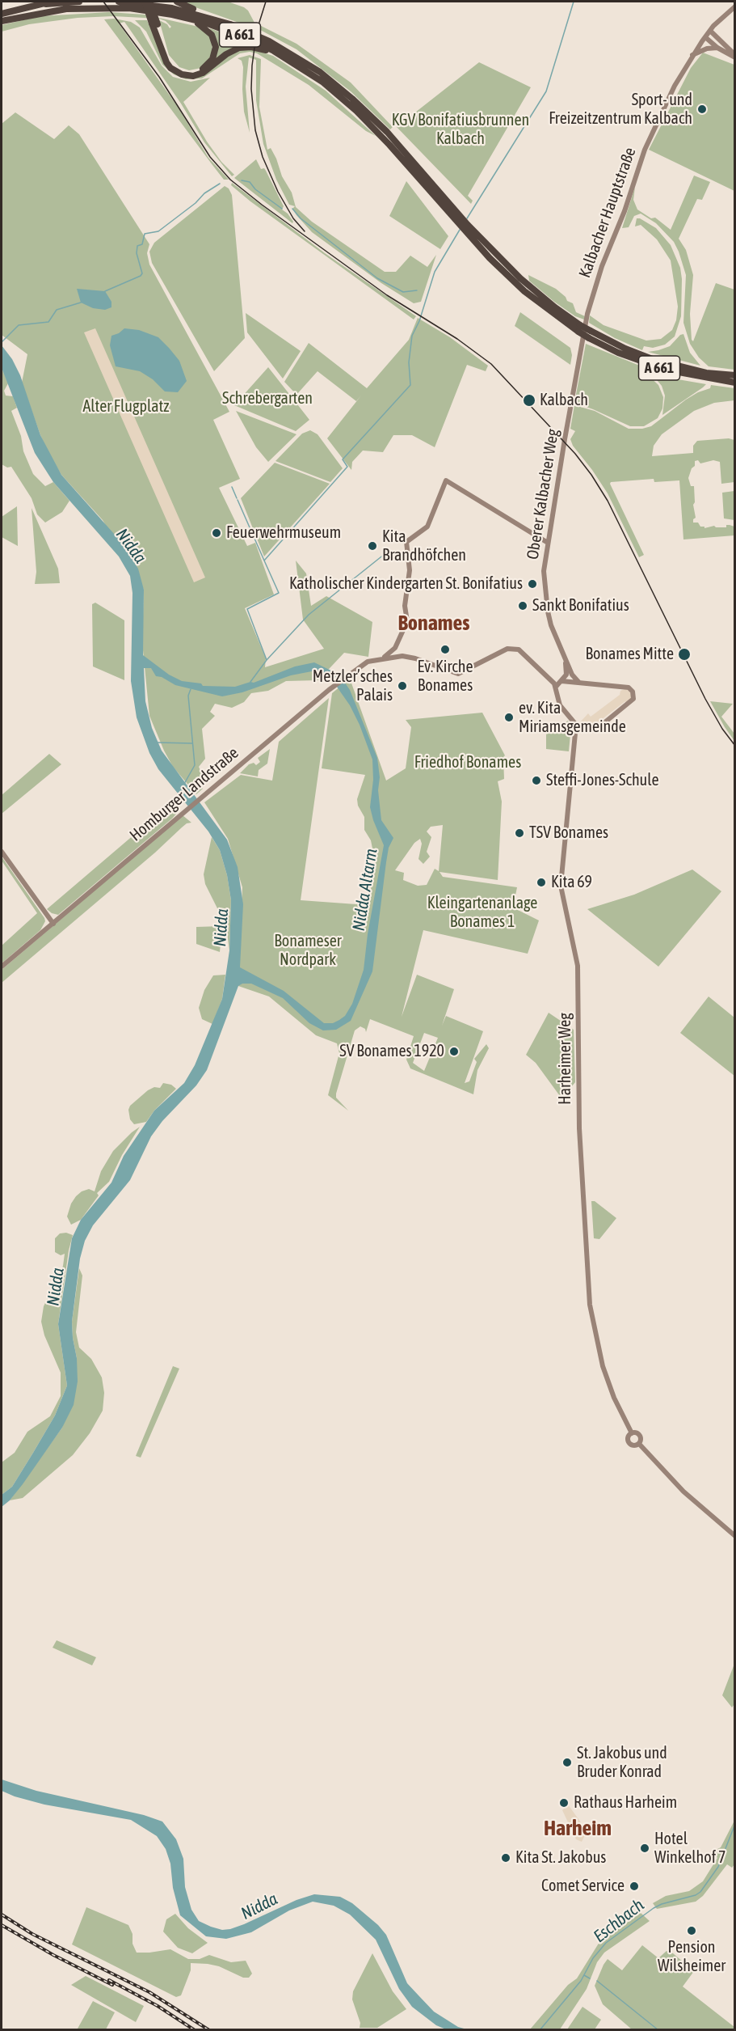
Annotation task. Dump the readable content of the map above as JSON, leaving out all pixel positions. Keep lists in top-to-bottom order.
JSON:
{
  "streets": {
    "highway": ["A 661"],
    "street": [
      "Kalbacher Hauptstraße",
      "Oberer Kalbacher Weg",
      "Homburger Landstraße",
      "Harheimer Weg"
    ]
  },
  "crossings": [
    ["A 661", "Kalbacher Hauptstraße"],
    ["A 661", "Oberer Kalbacher Weg"],
    ["Kalbacher Hauptstraße", "Oberer Kalbacher Weg"]
  ],
  "districts": ["Bonames", "Harheim"],
  "water": ["Nidda", "Nidda Altarm", "Eschbach"],
  "parks": [
    "KGV Bonifatiusbrunnen Kalbach",
    "Schrebergarten",
    "Alter Flugplatz",
    "Friedhof Bonames",
    "Kleingartenanlage Bonames 1",
    "Bonameser Nordpark"
  ],
  "places": [
    "Sport- und Freizeitzentrum Kalbach",
    "Kalbach",
    "Feuerwehrmuseum",
    "Kita Brandhöfchen",
    "Katholischer Kindergarten St. Bonifatius",
    "Sankt Bonifatius",
    "Ev. Kirche Bonames",
    "Bonames Mitte",
    "Metzler’sches Palais",
    "ev. Kita Miriamsgemeinde",
    "Steffi-Jones-Schule",
    "TSV Bonames",
    "Kita 69",
    "SV Bonames 1920",
    "St. Jakobus und Bruder Konrad",
    "Rathaus Harheim",
    "Hotel Winkelhof 7",
    "Kita St. Jakobus",
    "Comet Service",
    "Pension Wilsheimer"
  ]
}
